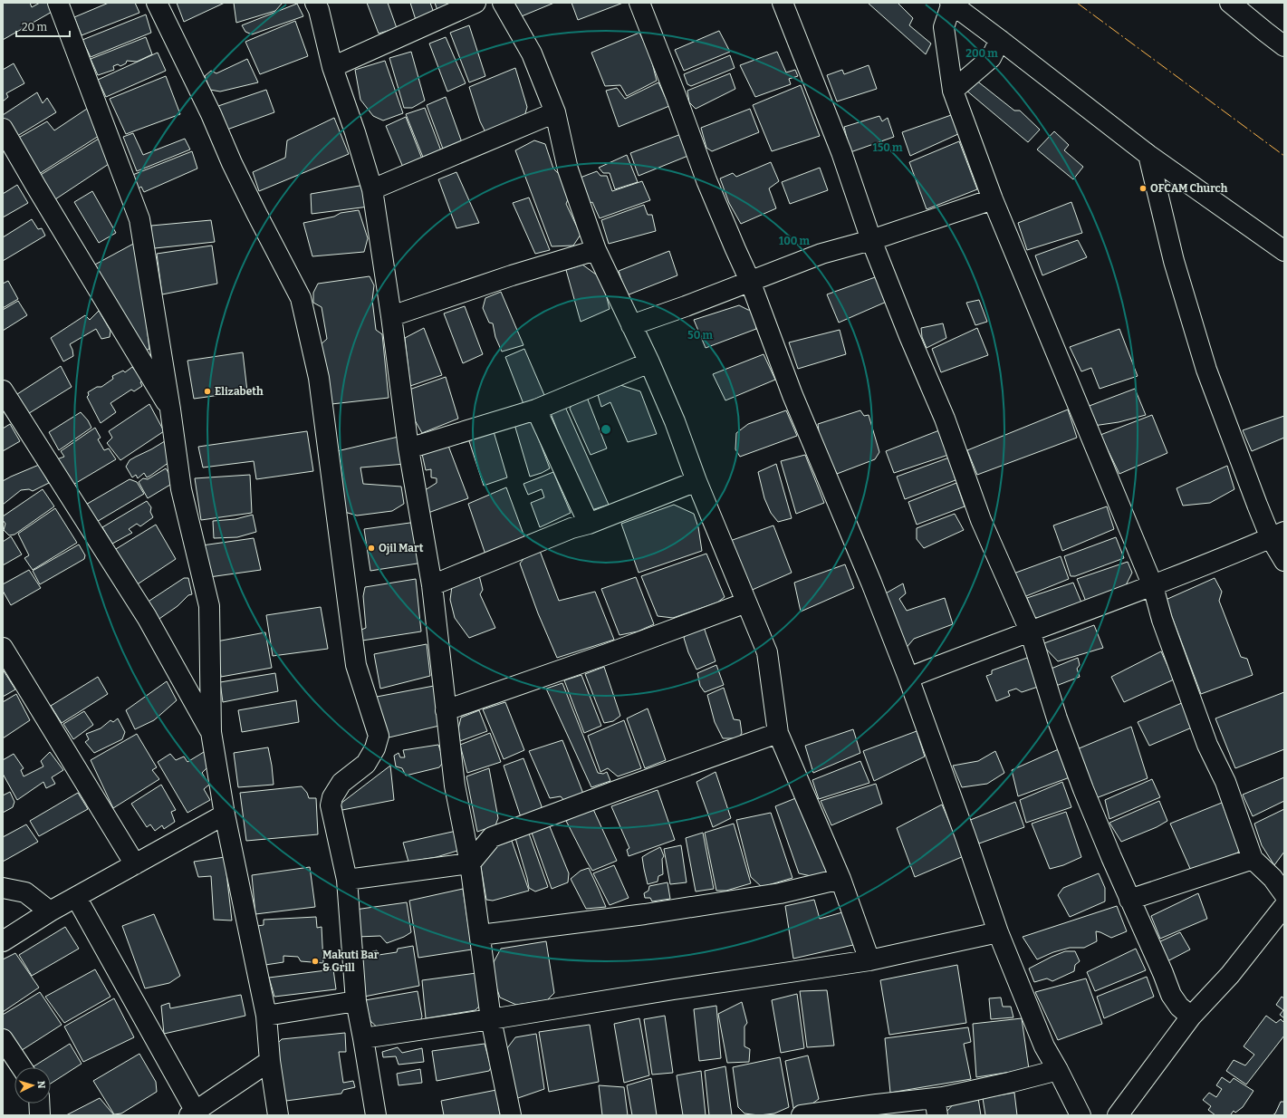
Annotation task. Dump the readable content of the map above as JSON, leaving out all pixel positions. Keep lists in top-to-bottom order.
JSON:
{
  "places": [
    "OFCAM Church",
    "Elizabeth",
    "Ojil Mart",
    "Makuti Bar & Grill"
  ],
  "scale_bar": "20 m",
  "north": "right",
  "rings": [
    "200 m",
    "150 m",
    "100 m",
    "50 m"
  ]
}
